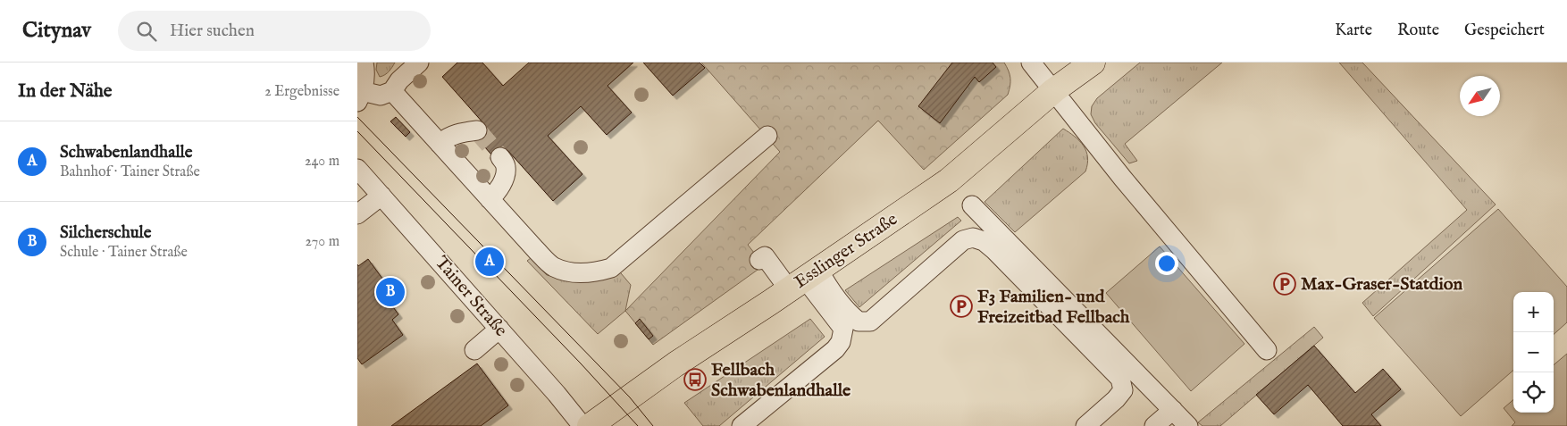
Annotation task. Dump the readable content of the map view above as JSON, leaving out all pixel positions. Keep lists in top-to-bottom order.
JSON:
{
  "streets": {
    "main road": ["Esslinger Straße"],
    "street": ["Tainer Straße"]
  },
  "places": {
    "parking": ["Max-Graser-Statdion", "F3 Familien- und Freizeitbad Fellbach"],
    "bus stop": ["Fellbach Schwabenlandhalle"]
  },
  "north": "bottom left",
  "page": {
    "header": "Citynav",
    "search": "Hier suchen",
    "nav": ["Karte", "Route", "Gespeichert"],
    "heading": ["In der Nähe", "2 Ergebnisse"],
    "list": [
      {
        "mark": "A",
        "name": "Schwabenlandhalle",
        "note": "Bahnhof · Tainer Straße",
        "value": "240 m"
      },
      {
        "mark": "B",
        "name": "Silcherschule",
        "note": "Schule · Tainer Straße",
        "value": "270 m"
      }
    ],
    "pins": ["A", "B"],
    "map_buttons": ["+", "−"]
  }
}
